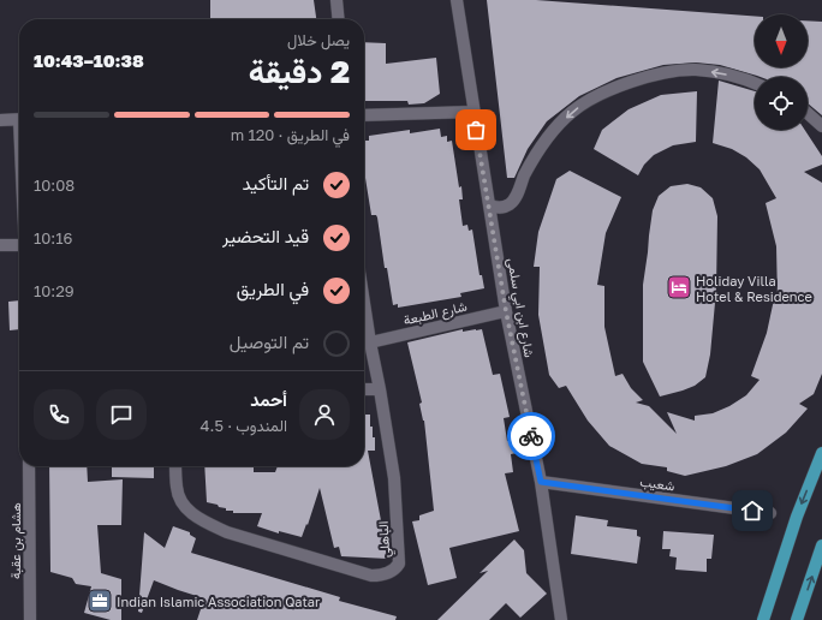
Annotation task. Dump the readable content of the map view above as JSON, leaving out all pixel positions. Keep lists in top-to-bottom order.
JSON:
{
  "streets": {
    "street": [
      "شارع ابن ابي سلمى",
      "شارع الطبعة",
      "شعيب",
      "الباهلي",
      "هشام بن عقبة"
    ]
  },
  "crossings": [
    ["شارع ابن ابي سلمى", "شارع الطبعة"],
    ["شارع ابن ابي سلمى", "شعيب"],
    ["شارع الطبعة", "الباهلي"]
  ],
  "places": {
    "hotel": ["Holiday Villa Hotel & Residence"],
    "office": ["Indian Islamic Association Qatar"]
  },
  "north": "bottom",
  "page": {
    "heading": ["2 دقيقة", "يصل خلال", "10:38–10:43"],
    "panel": ["أحمد", "المندوب · 4.5"],
    "bar": "في الطريق · 120 m",
    "list": [
      ["تم التأكيد", "10:08"],
      ["قيد التحضير", "10:16"],
      ["في الطريق", "10:29"],
      "تم التوصيل"
    ]
  }
}
